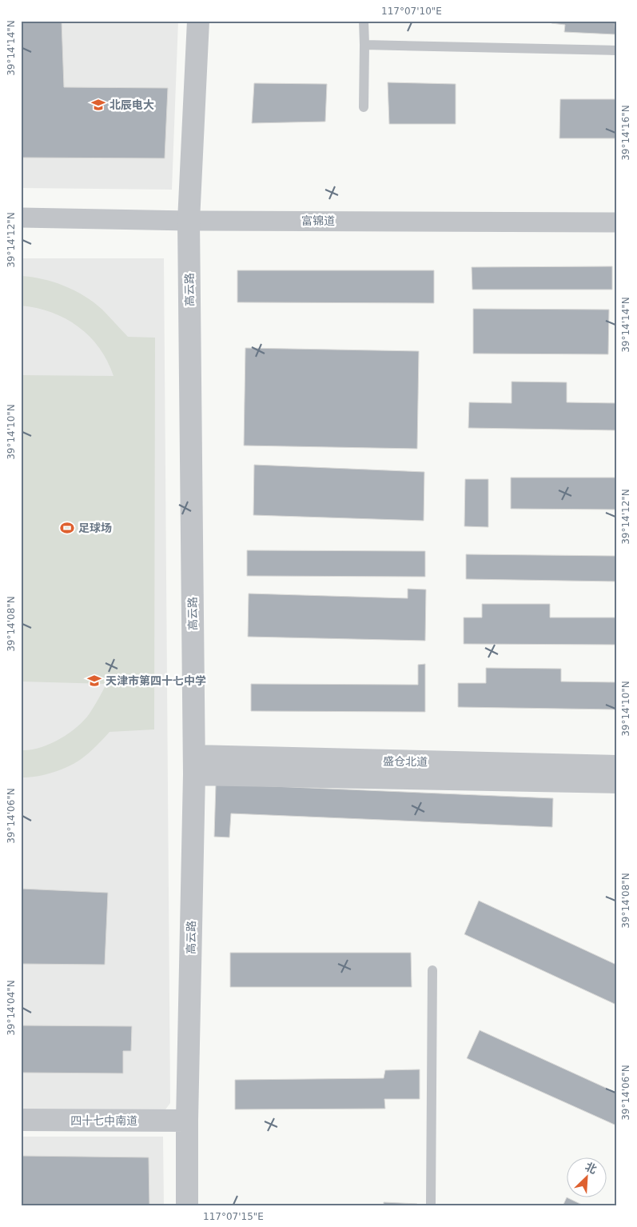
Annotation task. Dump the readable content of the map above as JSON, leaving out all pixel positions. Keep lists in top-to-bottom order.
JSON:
{
  "streets": {
    "street": [
      "富锦道",
      "高云路",
      "盛仓北道",
      "四十七中南道"
    ]
  },
  "crossings": [
    ["富锦道", "高云路"],
    ["高云路", "盛仓北道"],
    ["高云路", "四十七中南道"]
  ],
  "places": {
    "school or university": ["北辰电大", "天津市第四十七中学"],
    "sports": ["足球场"]
  },
  "north": "top right",
  "coordinates": [
    "117°07'10\"E",
    "39°14'14\"N",
    "39°14'16\"N",
    "39°14'12\"N",
    "39°14'10\"N",
    "39°14'08\"N",
    "39°14'06\"N",
    "39°14'04\"N",
    "117°07'15\"E"
  ]
}
